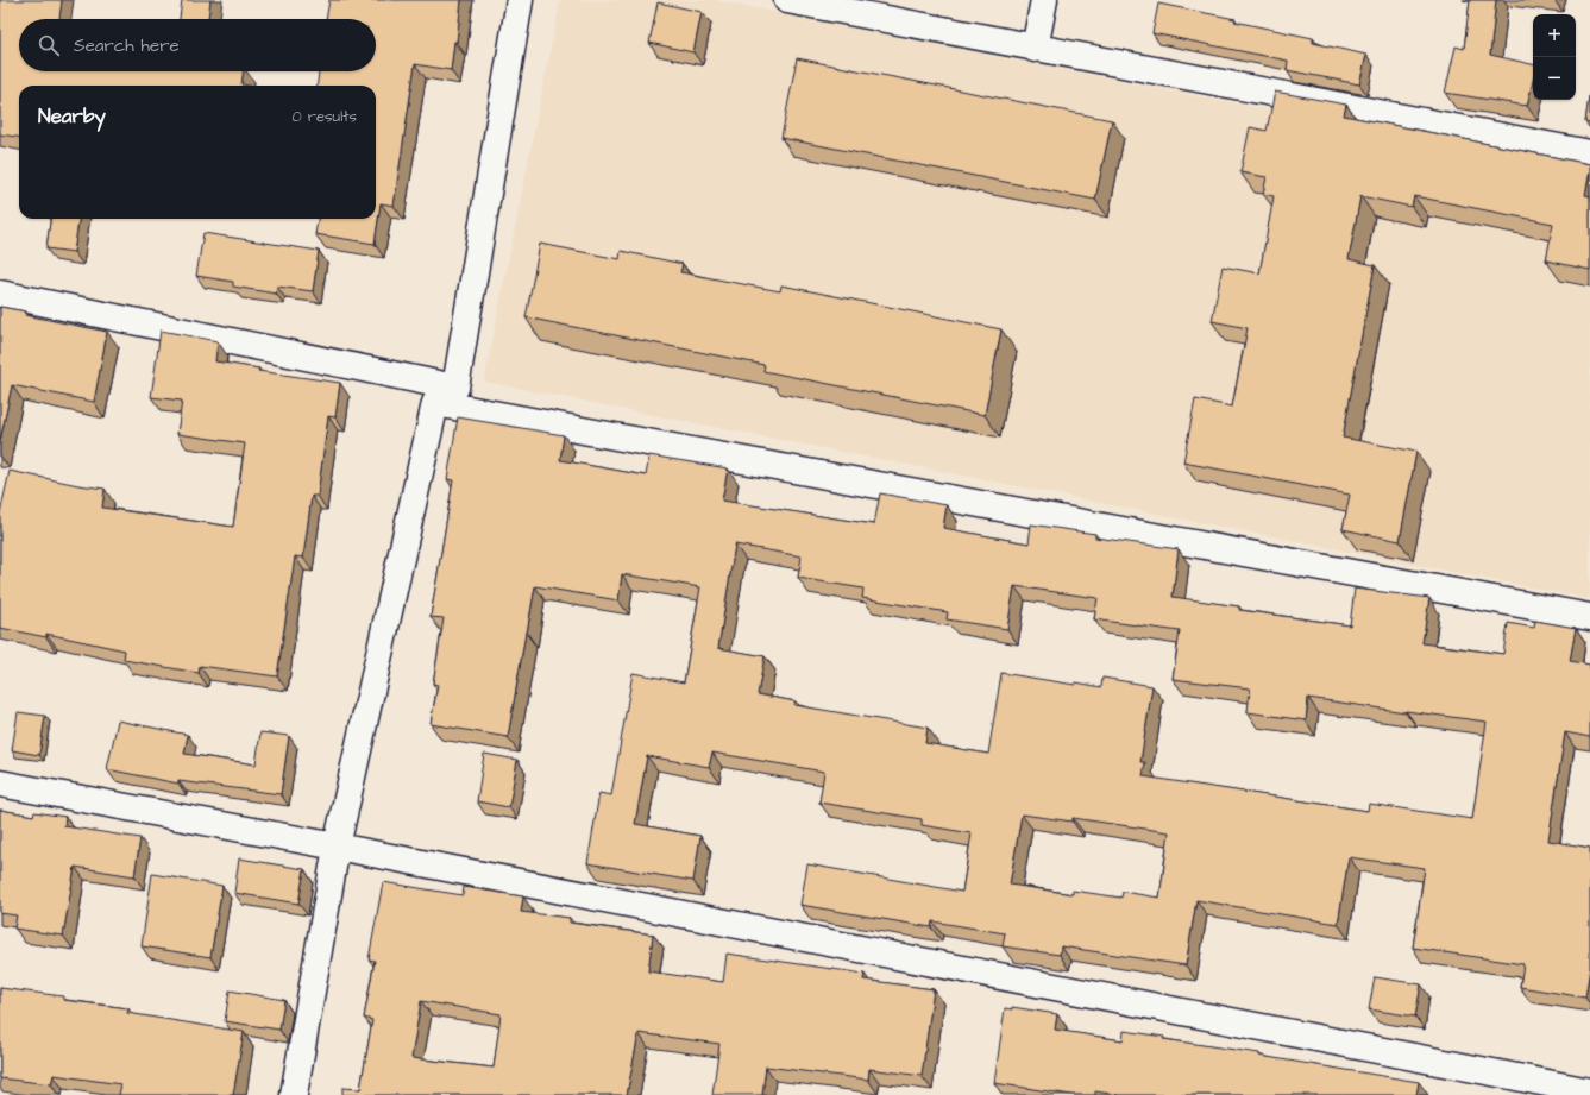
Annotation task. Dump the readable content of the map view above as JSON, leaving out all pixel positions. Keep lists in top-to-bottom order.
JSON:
{
  "page": {
    "map_buttons": ["+", "−"],
    "search": "Search here",
    "heading": ["Nearby", "0 results"]
  }
}
